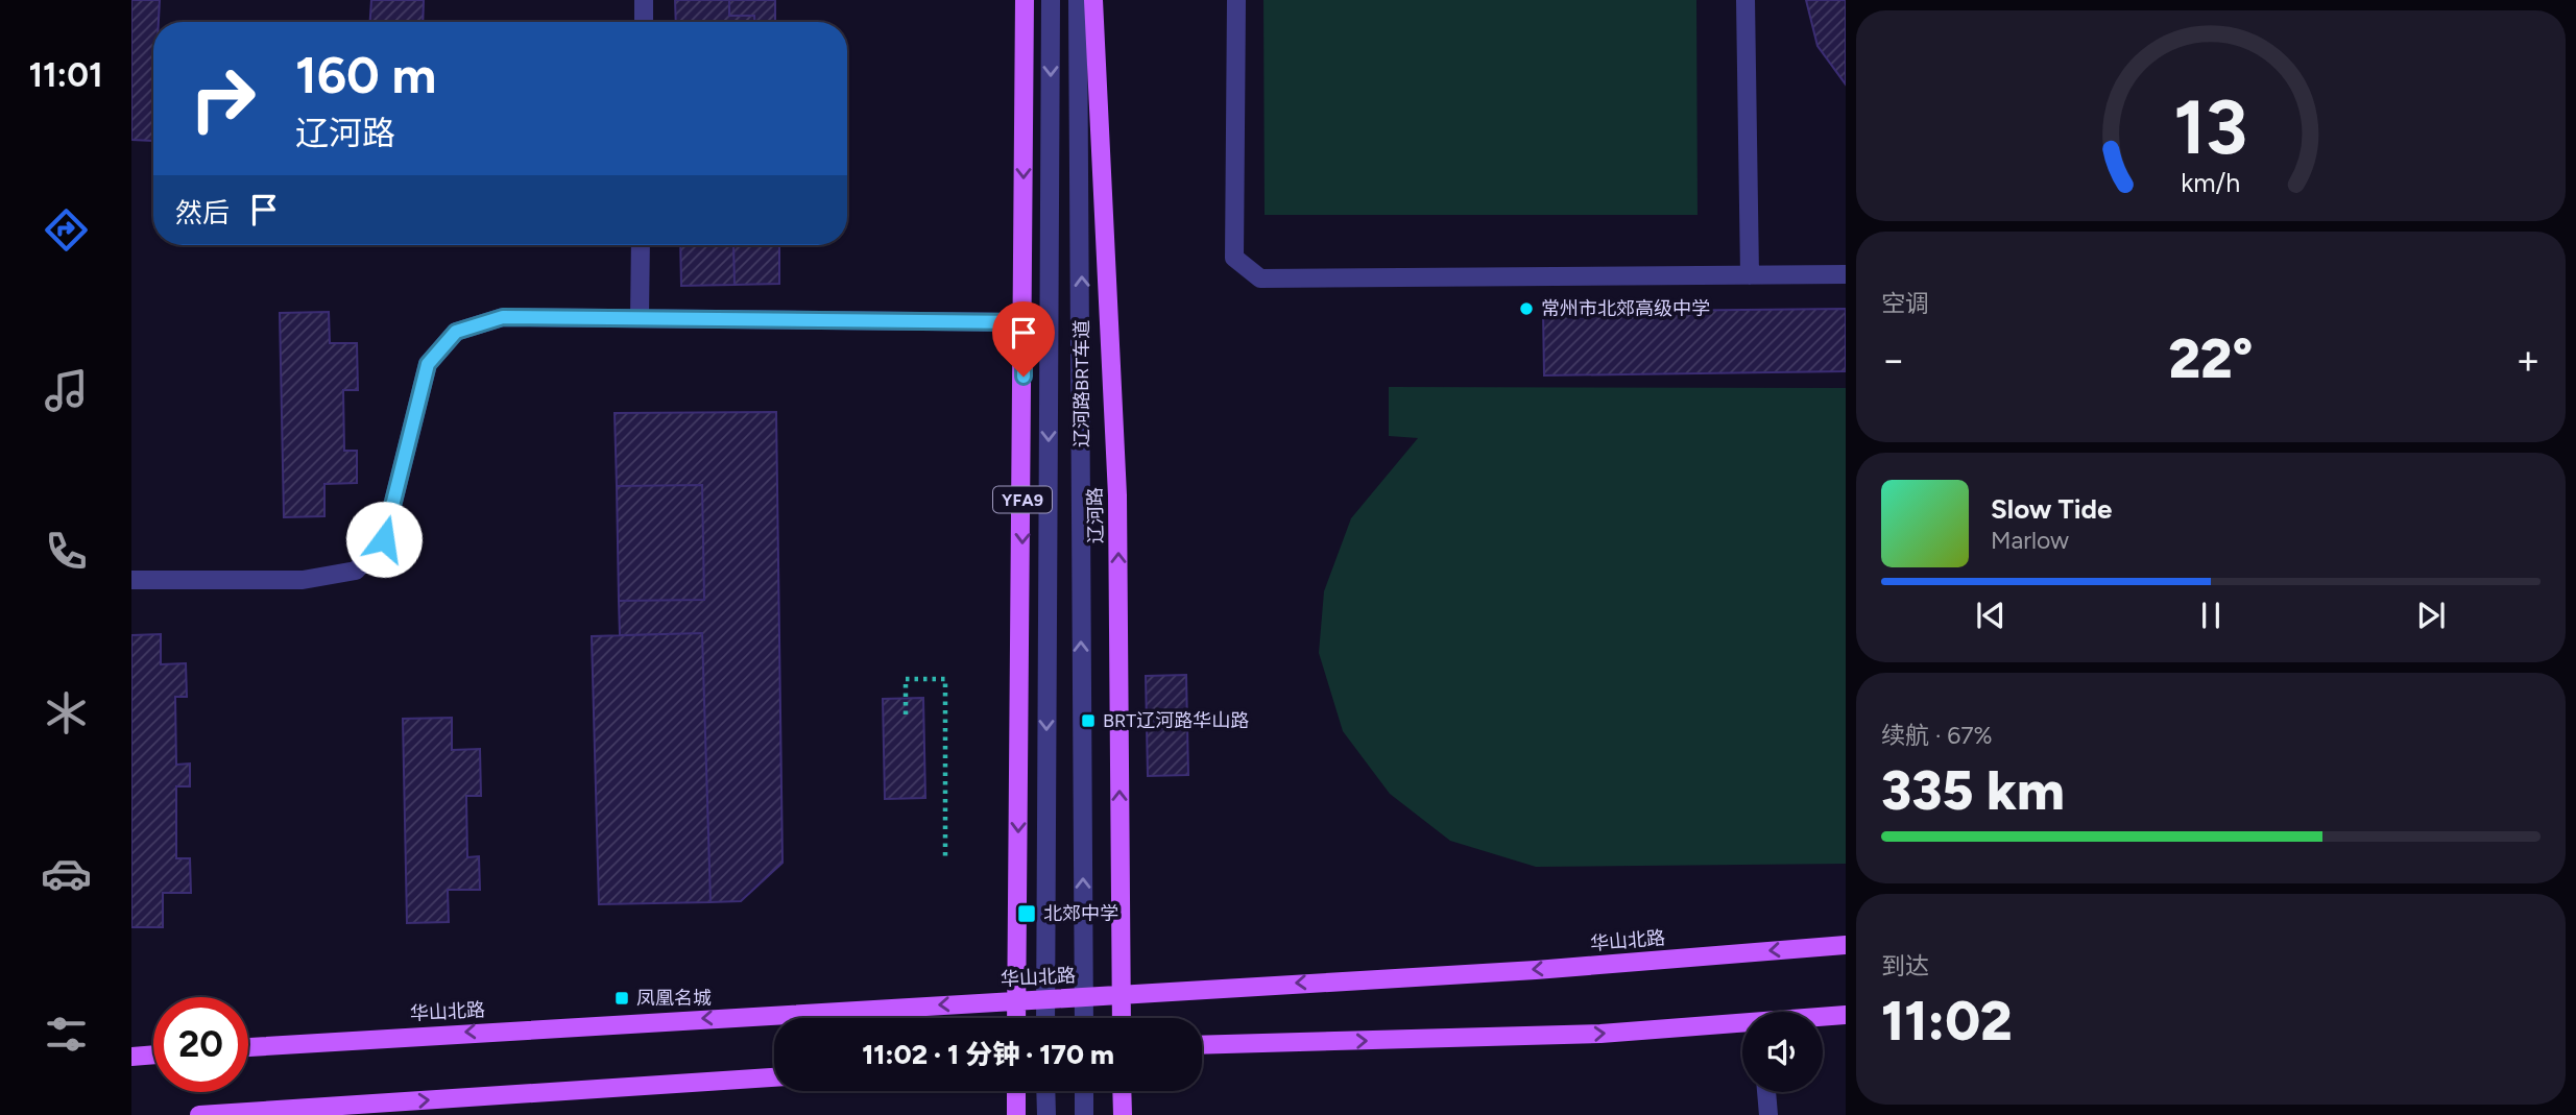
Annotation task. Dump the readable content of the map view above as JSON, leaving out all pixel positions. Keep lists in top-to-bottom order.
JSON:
{
  "streets": {
    "main road": ["YFA9", "辽河路", "华山北路"],
    "lane": ["辽河路BRT车道"]
  },
  "crossings": [
    ["辽河路BRT车道", "华山北路"],
    ["YFA9", "华山北路"],
    ["辽河路", "华山北路"]
  ],
  "places": {
    "other": ["常州市北郊高级中学"],
    "transit": ["BRT辽河路华山路", "北郊中学", "凤凰名城"]
  },
  "page": {
    "tabs": "11:01",
    "turn": ["160 m", "辽河路"],
    "then": "然后",
    "tile": [
      "空调",
      ["续航 · 67%", "335 km"],
      ["到达", "11:02"]
    ],
    "heat": ["−", "22°", "+"],
    "song": ["Slow Tide", "Marlow"],
    "limit": "20",
    "trip": "11:02 · 1 分钟 · 170 m",
    "gauge": ["13", "km/h"]
  }
}
